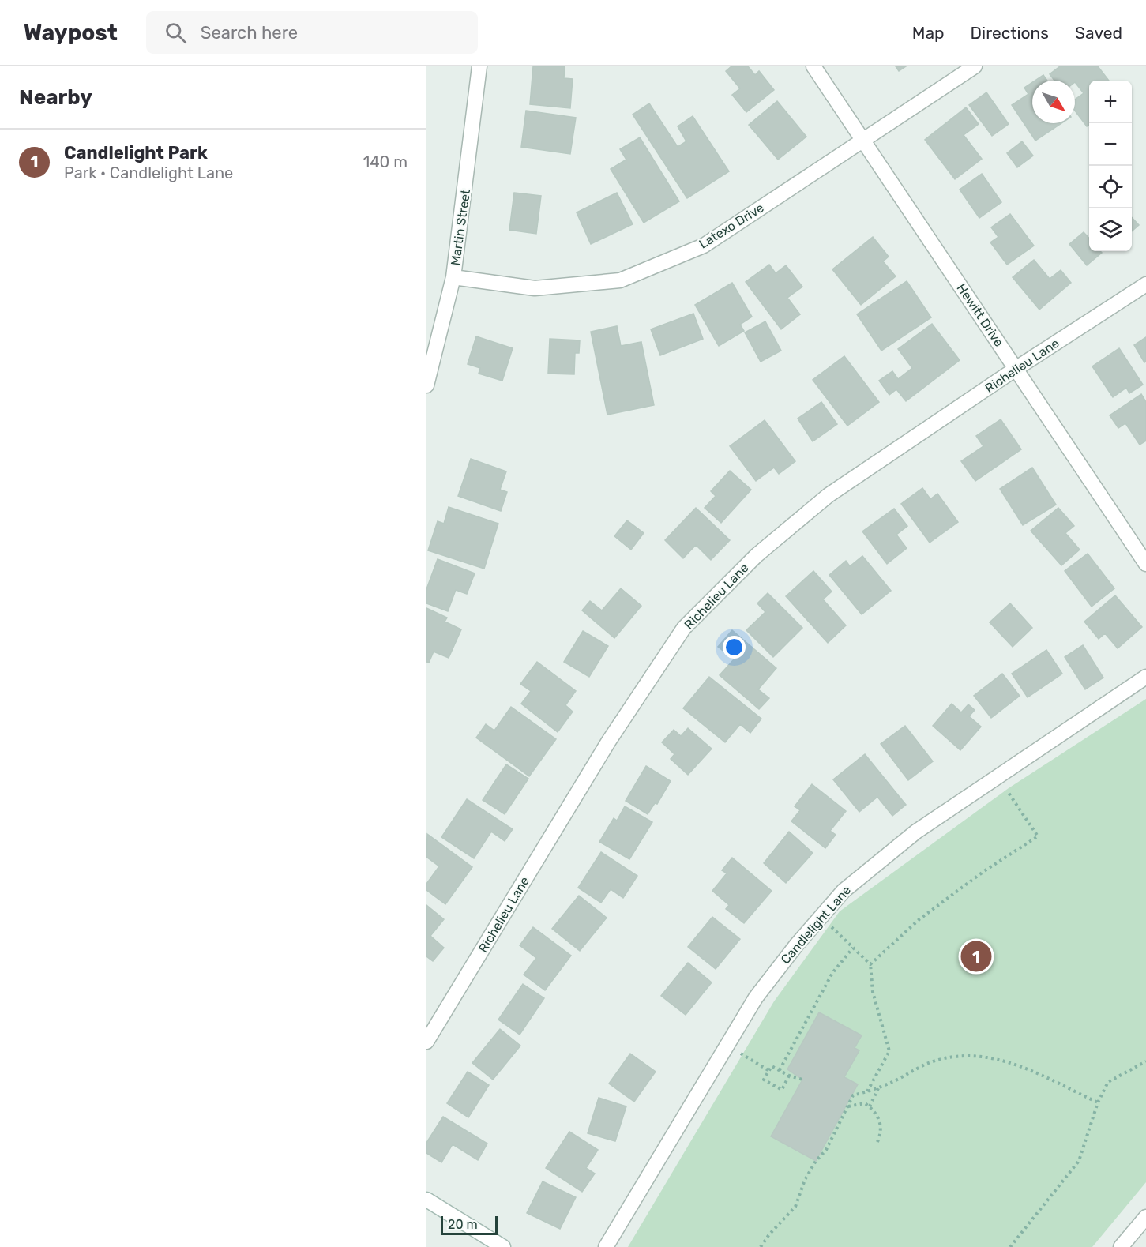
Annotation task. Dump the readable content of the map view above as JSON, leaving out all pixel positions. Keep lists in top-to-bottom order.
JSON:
{
  "streets": {
    "street": [
      "Latexo Drive",
      "Martin Street",
      "Hewitt Drive",
      "Richelieu Lane",
      "Candlelight Lane"
    ]
  },
  "crossings": [
    ["Latexo Drive", "Martin Street"],
    ["Latexo Drive", "Hewitt Drive"],
    ["Hewitt Drive", "Richelieu Lane"]
  ],
  "scale_bar": "20 m",
  "north": "bottom right",
  "page": {
    "header": "Waypost",
    "search": "Search here",
    "nav": ["Map", "Directions", "Saved"],
    "heading": "Nearby",
    "map_buttons": ["+", "−"],
    "list": [
      {
        "mark": "1",
        "name": "Candlelight Park",
        "note": "Park · Candlelight Lane",
        "value": "140 m"
      }
    ],
    "pins": "1",
    "scale": "20 m"
  }
}
